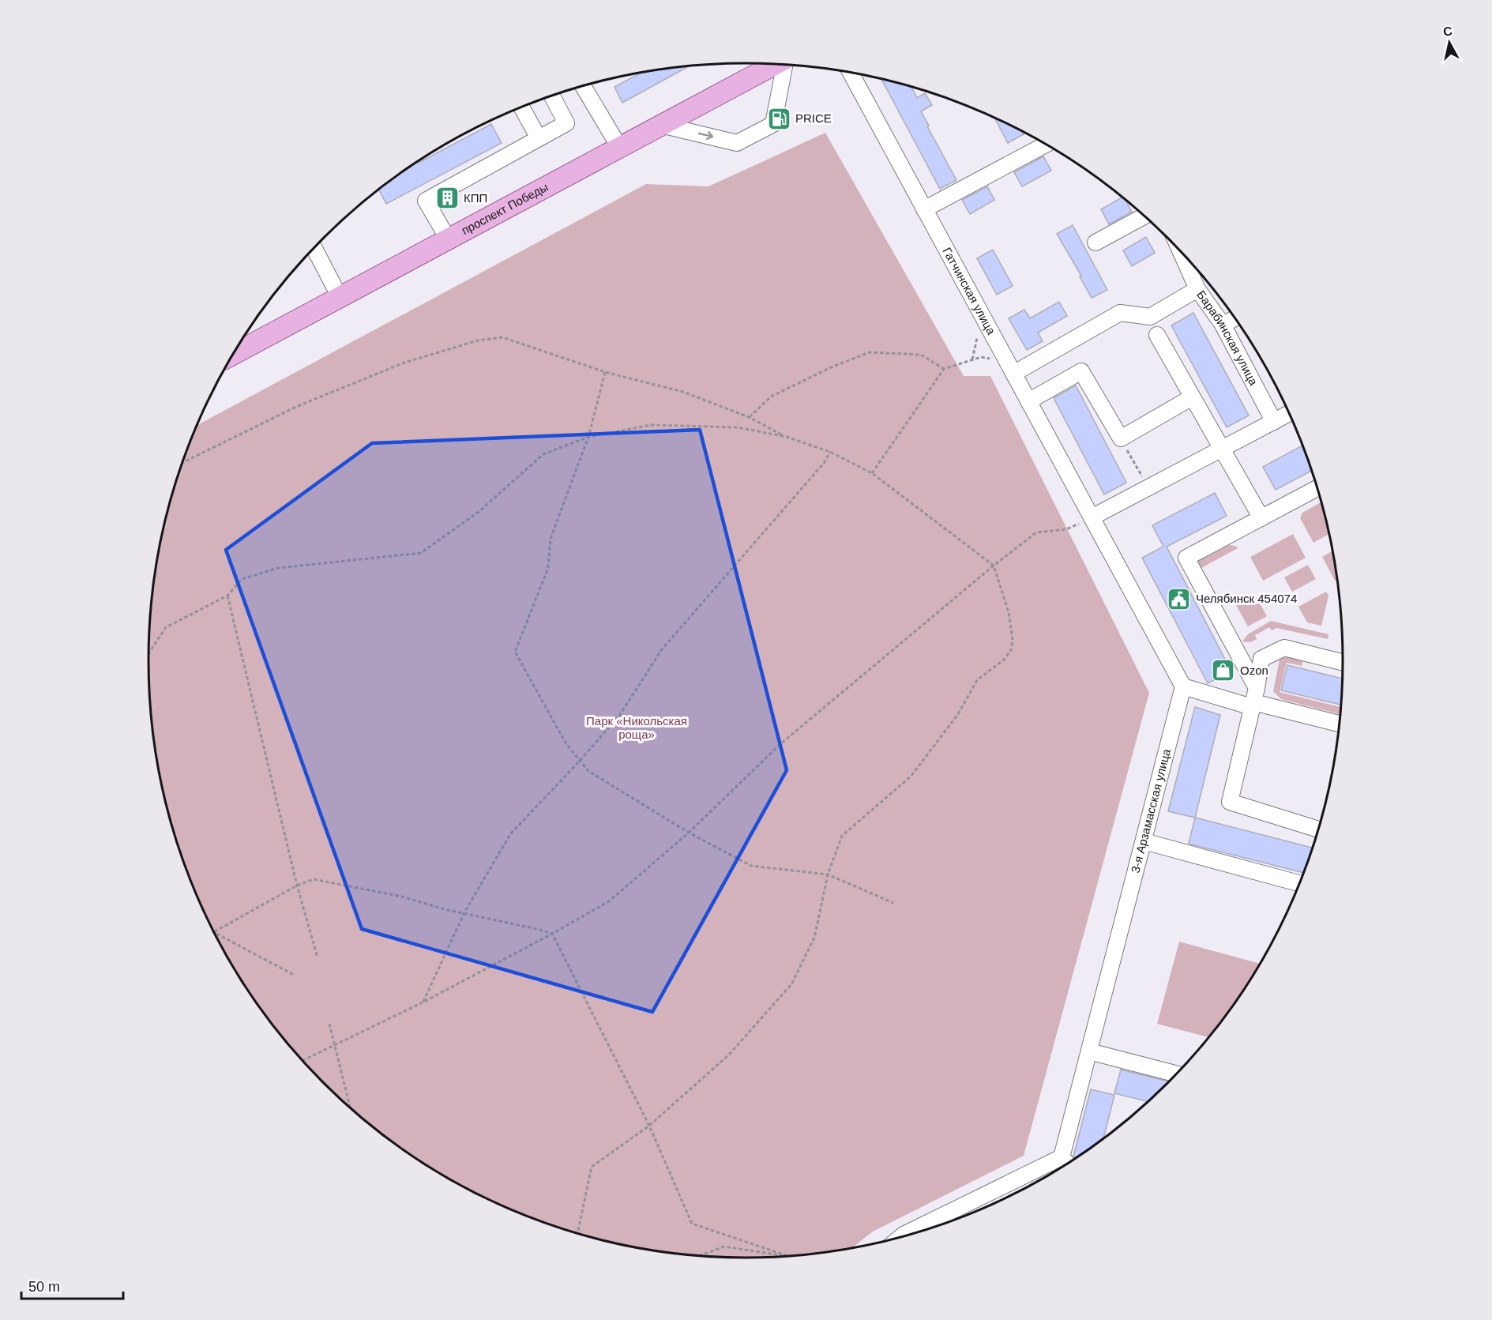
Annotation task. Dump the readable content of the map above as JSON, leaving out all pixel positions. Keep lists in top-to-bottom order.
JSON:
{
  "streets": {
    "main road": ["проспект Победы"],
    "street": ["Гатчинская улица", "Барабинская улица", "3-я Арзамасская улица"]
  },
  "parks": ["Парк «Никольская роща»"],
  "places": {
    "fuel station": ["PRICE"],
    "building": ["КПП"],
    "public building": ["Челябинск 454074"],
    "shop": ["Ozon"]
  },
  "scale_bar": "50 m",
  "north": "top"
}
